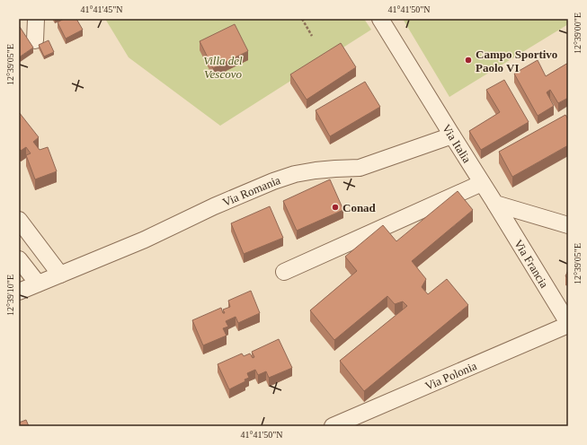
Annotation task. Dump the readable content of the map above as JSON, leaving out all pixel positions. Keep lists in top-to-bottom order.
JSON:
{
  "streets": {
    "street": [
      "Via Italia",
      "Via Romania",
      "Via Francia",
      "Via Polonia"
    ]
  },
  "crossings": [
    ["Via Italia", "Via Romania"],
    ["Via Italia", "Via Francia"],
    ["Via Francia", "Via Polonia"]
  ],
  "parks": ["Villa del Vescovo"],
  "places": ["Campo Sportivo Paolo VI", "Conad"],
  "coordinates": [
    "41°41'45\"N",
    "41°41'50\"N",
    "12°39'00\"E",
    "12°39'05\"E",
    "12°39'10\"E"
  ]
}
